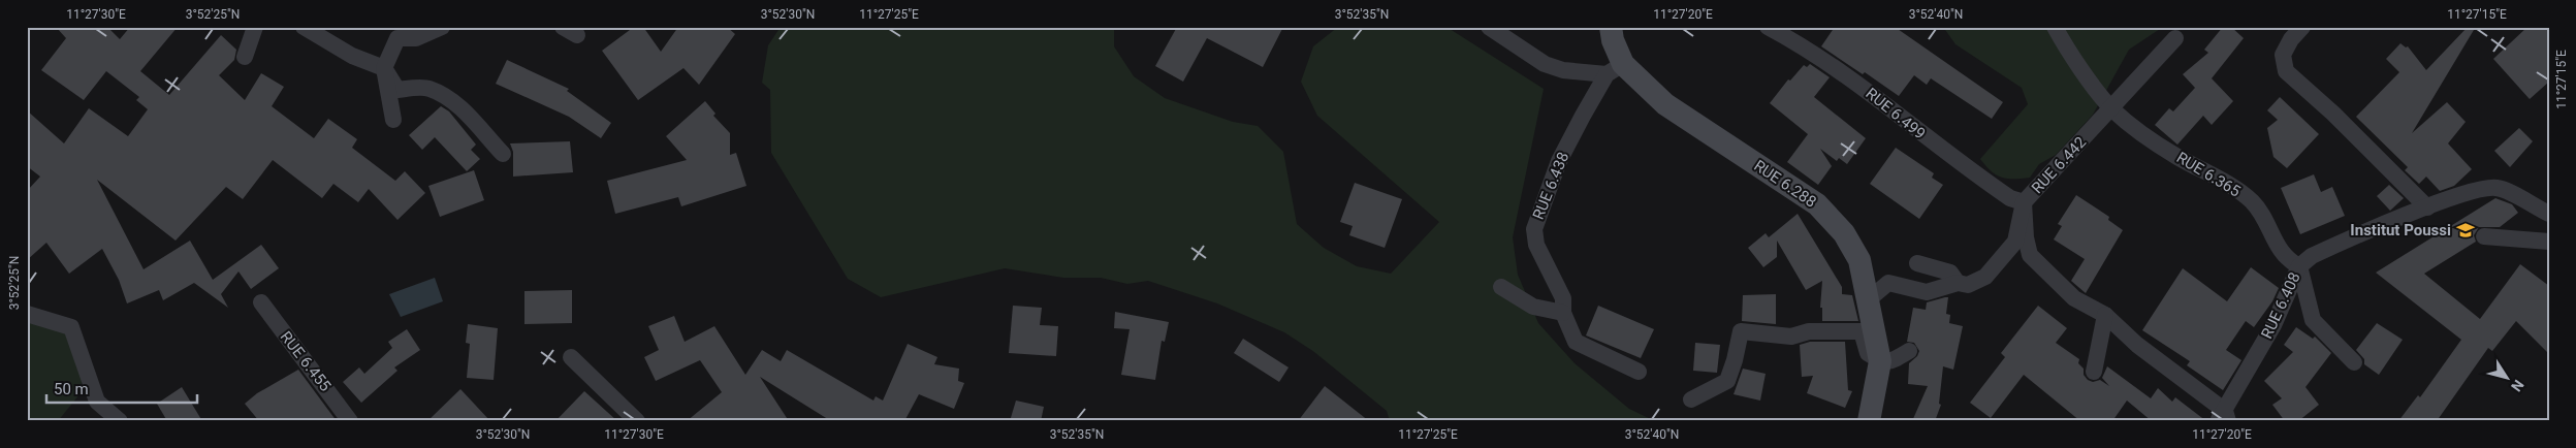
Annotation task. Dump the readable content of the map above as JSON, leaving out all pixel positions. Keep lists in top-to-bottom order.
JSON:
{
  "streets": {
    "street": [
      "RUE 6.499",
      "RUE 6.442",
      "RUE 6.365",
      "RUE 6.288",
      "RUE 6.438",
      "RUE 6.408",
      "RUE 6.455"
    ]
  },
  "crossings": [
    ["RUE 6.499", "RUE 6.442"],
    ["RUE 6.442", "RUE 6.365"],
    ["RUE 6.442", "RUE 6.288"],
    ["RUE 6.365", "RUE 6.408"],
    ["RUE 6.288", "RUE 6.438"]
  ],
  "places": {
    "school or university": ["Institut Poussi"]
  },
  "scale_bar": "50 m",
  "north": "bottom right",
  "coordinates": [
    "11°27'30\"E",
    "3°52'25\"N",
    "3°52'30\"N",
    "11°27'25\"E",
    "3°52'35\"N",
    "11°27'20\"E",
    "3°52'40\"N",
    "11°27'15\"E"
  ]
}
